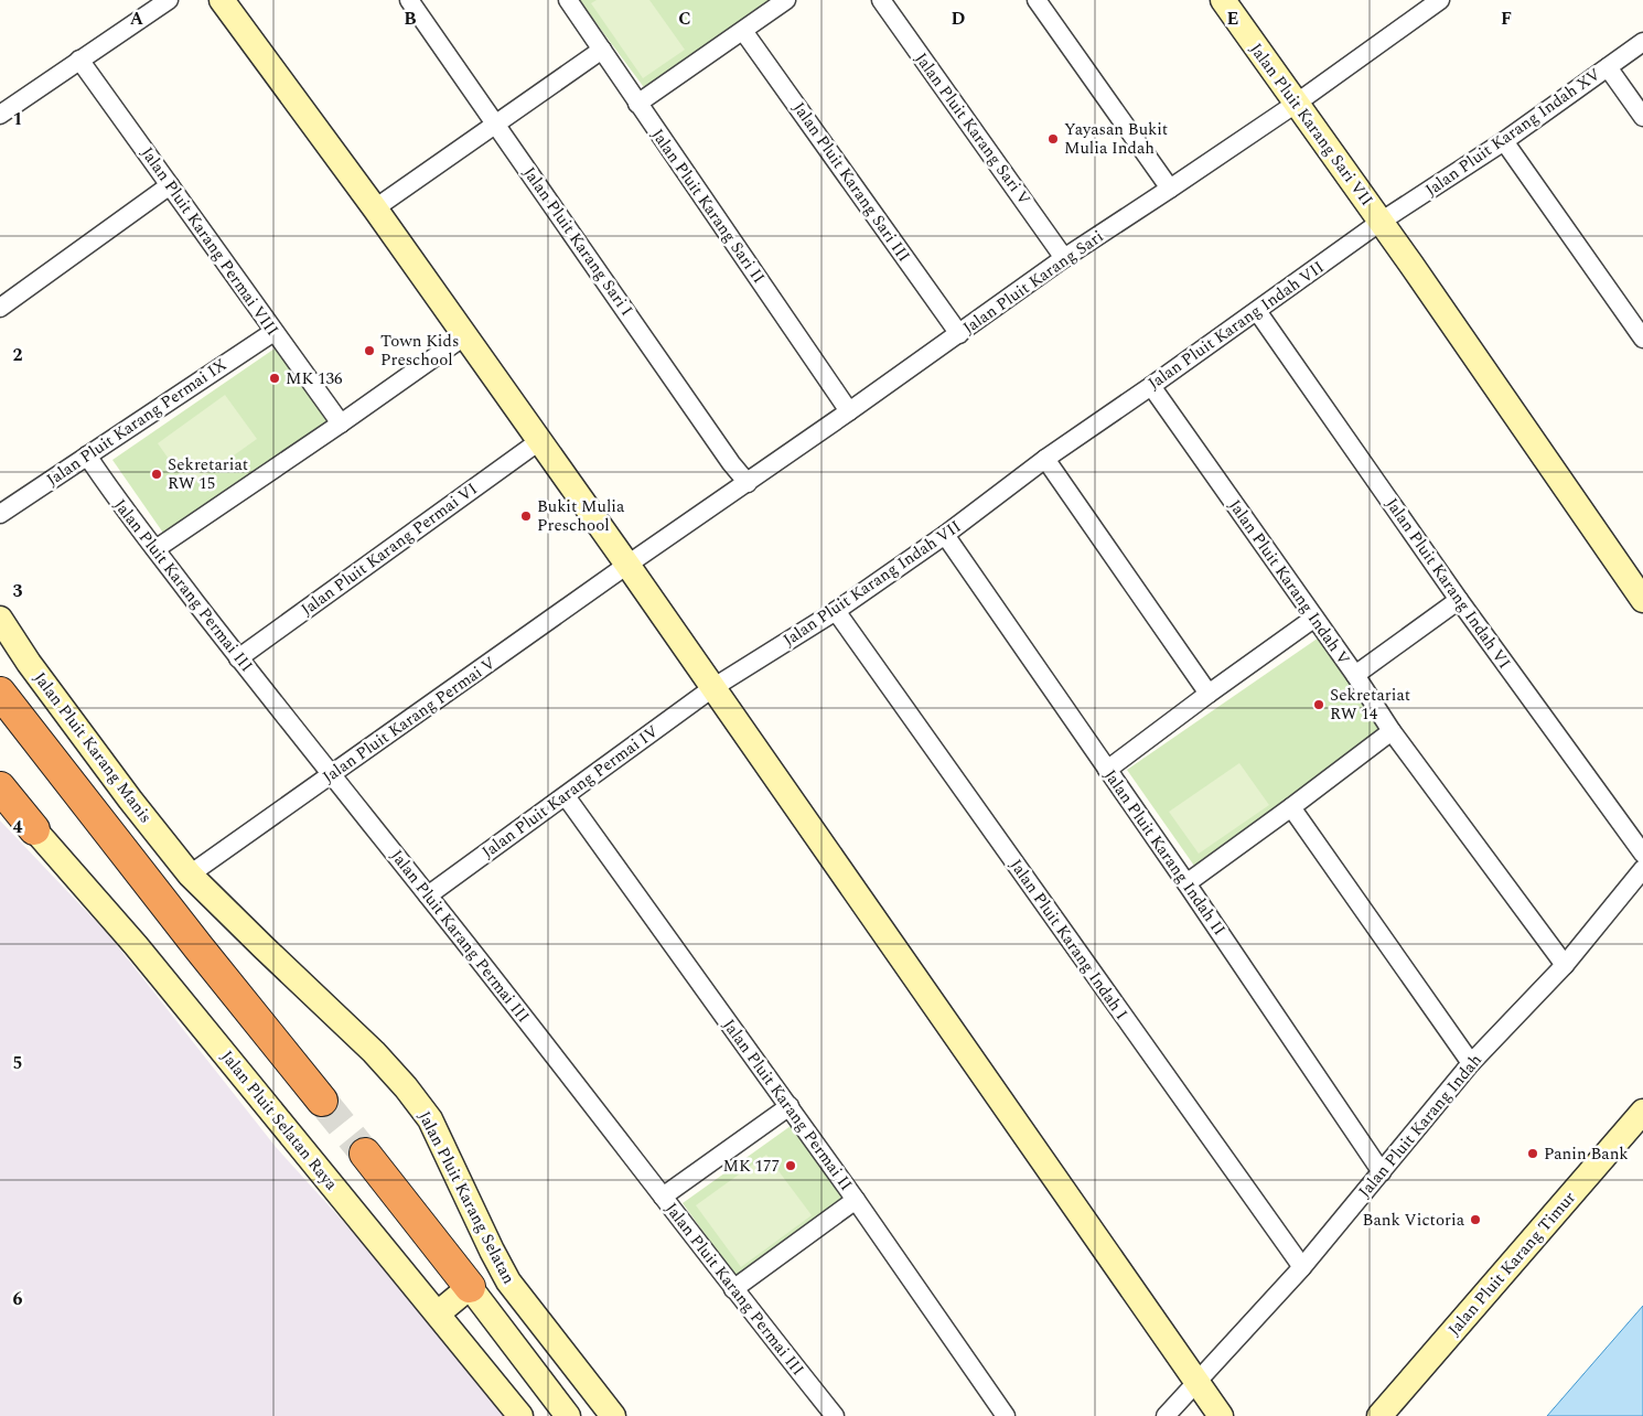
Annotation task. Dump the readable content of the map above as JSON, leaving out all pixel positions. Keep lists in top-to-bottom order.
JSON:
{
  "streets": {
    "street": [
      "Jalan Pluit Karang Sari VII",
      "Jalan Pluit Karang Sari V",
      "Jalan Pluit Karang Indah XV",
      "Jalan Pluit Karang Sari III",
      "Jalan Pluit Karang Sari II",
      "Jalan Pluit Karang Permai VIII",
      "Jalan Pluit Karang Sari I",
      "Jalan Pluit Karang Sari",
      "Jalan Pluit Karang Indah VII",
      "Jalan Pluit Karang Permai IX",
      "Jalan Pluit Karang Permai VI",
      "Jalan Pluit Karang Indah V",
      "Jalan Pluit Karang Indah VI",
      "Jalan Pluit Karang Permai III",
      "Jalan Pluit Karang Permai V",
      "Jalan Pluit Karang Manis",
      "Jalan Pluit Karang Permai IV",
      "Jalan Pluit Karang Indah II",
      "Jalan Pluit Karang Indah I",
      "Jalan Pluit Karang Permai II",
      "Jalan Pluit Selatan Raya",
      "Jalan Pluit Karang Indah",
      "Jalan Pluit Karang Selatan",
      "Jalan Pluit Karang Timur"
    ]
  },
  "crossings": [
    ["Jalan Pluit Karang Sari VII", "Jalan Pluit Karang Indah XV"],
    ["Jalan Pluit Karang Sari VII", "Jalan Pluit Karang Sari"],
    ["Jalan Pluit Karang Sari VII", "Jalan Pluit Karang Indah VII"],
    ["Jalan Pluit Karang Sari V", "Jalan Pluit Karang Sari"],
    ["Jalan Pluit Karang Indah XV", "Jalan Pluit Karang Indah VII"],
    ["Jalan Pluit Karang Sari III", "Jalan Pluit Karang Sari"],
    ["Jalan Pluit Karang Sari II", "Jalan Pluit Karang Sari"],
    ["Jalan Pluit Karang Permai VIII", "Jalan Pluit Karang Permai IX"],
    ["Jalan Pluit Karang Sari I", "Jalan Pluit Karang Sari"],
    ["Jalan Pluit Karang Sari", "Jalan Pluit Karang Permai V"],
    ["Jalan Pluit Karang Indah VII", "Jalan Pluit Karang Indah V"],
    ["Jalan Pluit Karang Indah VII", "Jalan Pluit Karang Indah VI"],
    ["Jalan Pluit Karang Indah VII", "Jalan Pluit Karang Permai IV"],
    ["Jalan Pluit Karang Indah VII", "Jalan Pluit Karang Indah II"],
    ["Jalan Pluit Karang Indah VII", "Jalan Pluit Karang Indah I"],
    ["Jalan Pluit Karang Permai IX", "Jalan Pluit Karang Permai III"],
    ["Jalan Pluit Karang Permai VI", "Jalan Pluit Karang Permai III"],
    ["Jalan Pluit Karang Indah V", "Jalan Pluit Karang Indah"],
    ["Jalan Pluit Karang Permai III", "Jalan Pluit Karang Permai V"],
    ["Jalan Pluit Karang Permai III", "Jalan Pluit Karang Permai IV"],
    ["Jalan Pluit Karang Permai V", "Jalan Pluit Karang Manis"],
    ["Jalan Pluit Karang Permai V", "Jalan Pluit Karang Selatan"],
    ["Jalan Pluit Karang Manis", "Jalan Pluit Karang Selatan"],
    ["Jalan Pluit Karang Permai IV", "Jalan Pluit Karang Permai II"],
    ["Jalan Pluit Karang Indah II", "Jalan Pluit Karang Indah"],
    ["Jalan Pluit Karang Indah I", "Jalan Pluit Karang Indah"]
  ],
  "places": [
    "Yayasan Bukit Mulia Indah",
    "Town Kids Preschool",
    "MK 136",
    "Sekretariat RW 15",
    "Bukit Mulia Preschool",
    "Sekretariat RW 14",
    "Panin Bank",
    "MK 177",
    "Bank Victoria"
  ],
  "grid": {
    "columns": [
      "A",
      "B",
      "C",
      "D",
      "E",
      "F"
    ],
    "rows": [
      "1",
      "2",
      "3",
      "4",
      "5",
      "6"
    ]
  }
}
